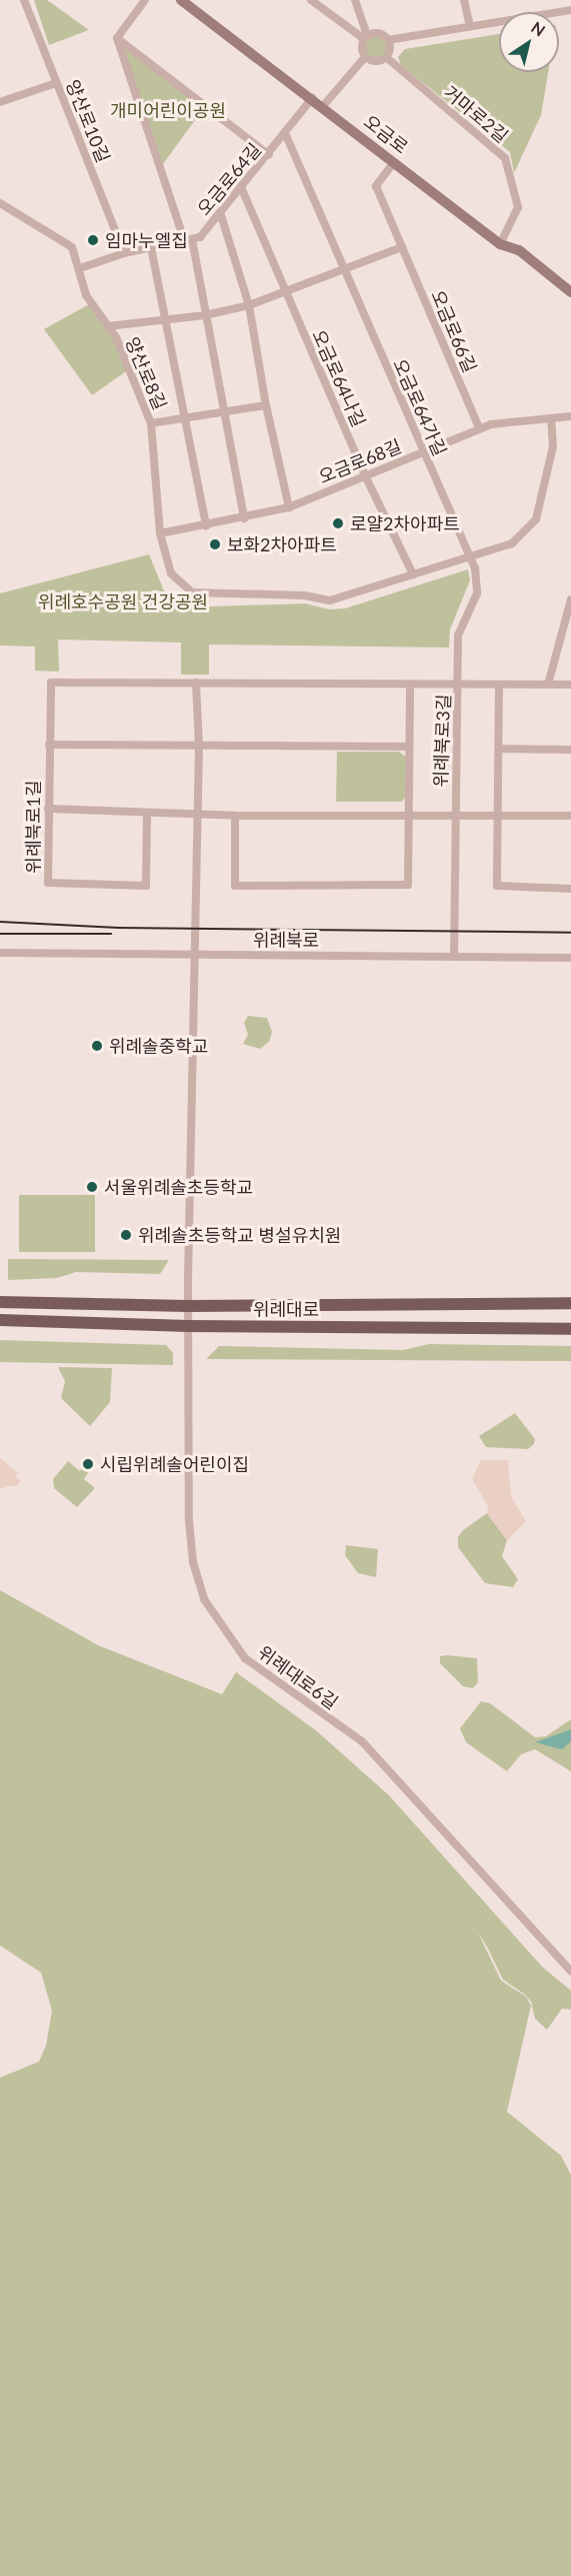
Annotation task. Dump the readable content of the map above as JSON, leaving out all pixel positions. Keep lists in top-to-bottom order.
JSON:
{
  "streets": {
    "main road": ["오금로", "위례대로"],
    "street": [
      "거마로2길",
      "양산로10길",
      "오금로64길",
      "오금로66길",
      "양산로8길",
      "오금로64나길",
      "오금로64가길",
      "오금로68길",
      "위례북로3길",
      "위례북로1길",
      "위례북로",
      "위례대로6길"
    ]
  },
  "crossings": [
    ["거마로2길", "오금로"],
    ["양산로10길", "오금로64길"],
    ["오금로", "오금로64길"],
    ["오금로", "오금로66길"],
    ["오금로64길", "양산로8길"],
    ["오금로64길", "오금로64나길"],
    ["오금로64길", "오금로64가길"],
    ["오금로66길", "오금로68길"],
    ["양산로8길", "오금로64나길"],
    ["양산로8길", "오금로64가길"],
    ["양산로8길", "오금로68길"],
    ["오금로64나길", "오금로68길"],
    ["오금로64가길", "오금로68길"],
    ["오금로64가길", "위례북로3길"],
    ["오금로64가길", "위례북로1길"],
    ["위례북로3길", "위례북로1길"],
    ["위례북로3길", "위례북로"],
    ["위례북로", "위례대로6길"],
    ["위례대로", "위례대로6길"]
  ],
  "parks": ["개미어린이공원", "위례호수공원 건강공원"],
  "places": [
    "임마누엘집",
    "로얄2차아파트",
    "보화2차아파트",
    "위례솔중학교",
    "서울위례솔초등학교",
    "위례솔초등학교 병설유치원",
    "시립위례솔어린이집"
  ],
  "north": "top right"
}
